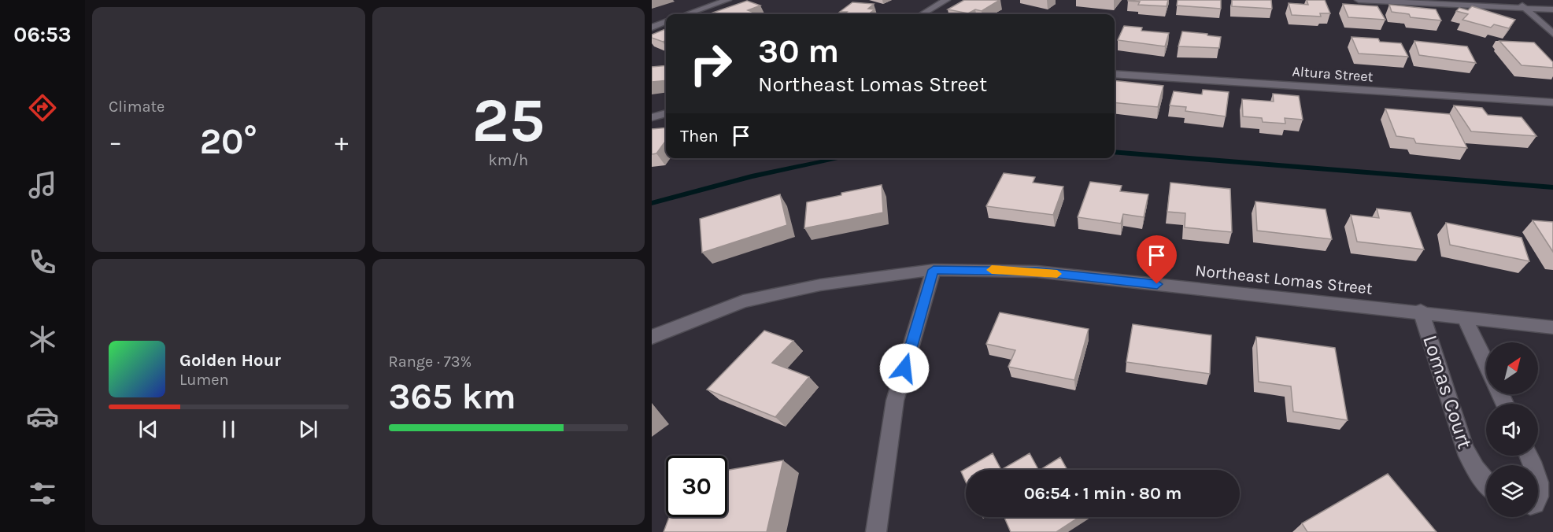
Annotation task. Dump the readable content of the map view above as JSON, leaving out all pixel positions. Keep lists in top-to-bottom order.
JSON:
{
  "streets": {
    "street": ["Altura Street", "Northeast Lomas Street", "Lomas Court"]
  },
  "crossings": [
    ["Northeast Lomas Street", "Lomas Court"]
  ],
  "north": "top right",
  "page": {
    "tabs": "06:53",
    "tile": [
      "Climate",
      ["25", "km/h"],
      ["Range · 73%", "365 km"]
    ],
    "turn": ["30 m", "Northeast Lomas Street"],
    "then": "Then",
    "heat": ["−", "20°", "+"],
    "song": ["Golden Hour", "Lumen"],
    "limit": "30",
    "trip": "06:54 · 1 min · 80 m"
  }
}
